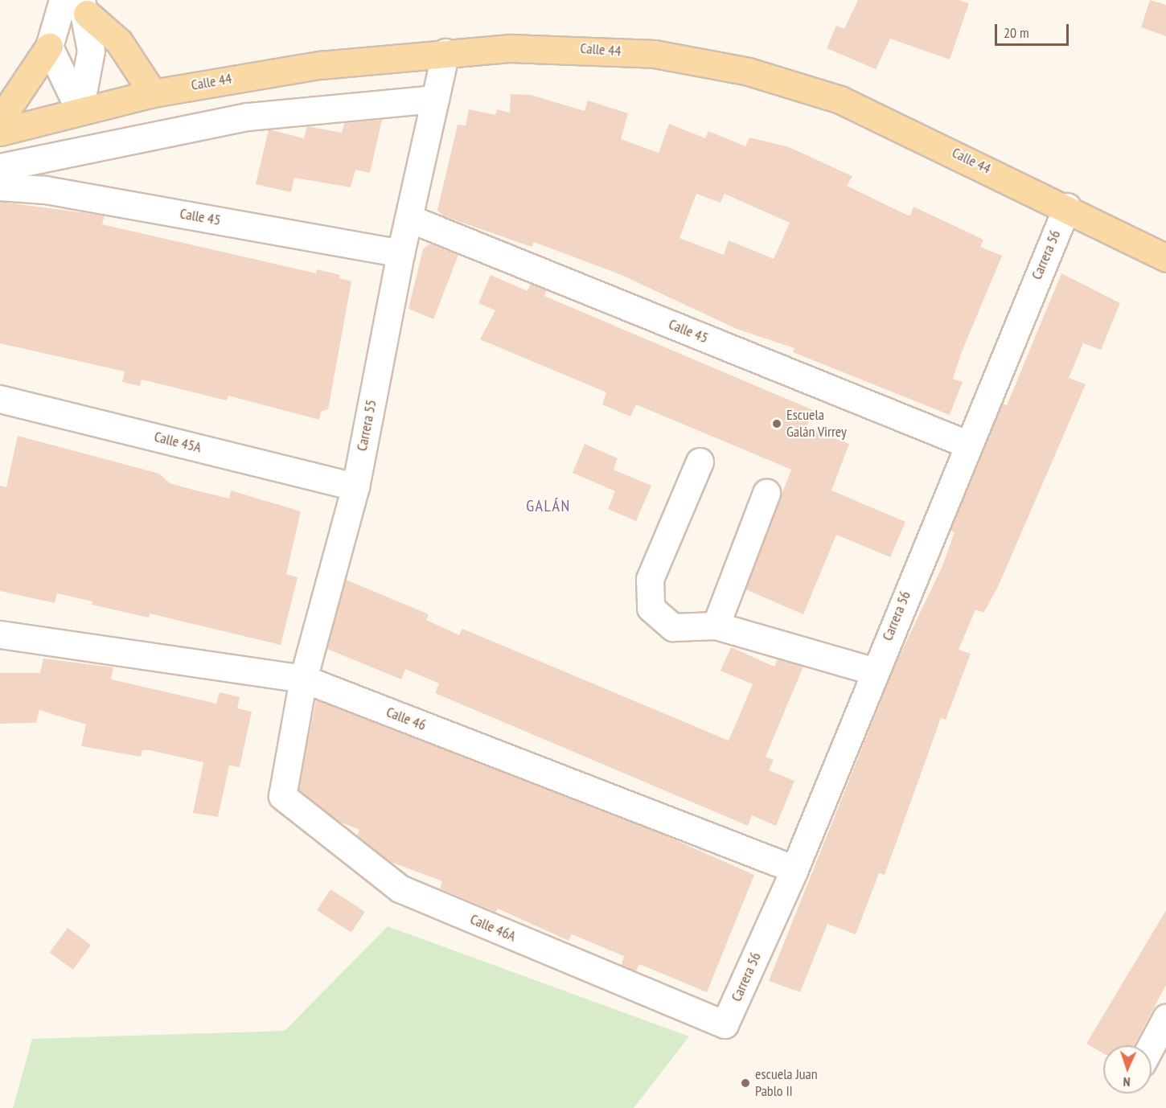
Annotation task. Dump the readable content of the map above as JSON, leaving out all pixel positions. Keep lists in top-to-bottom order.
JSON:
{
  "streets": {
    "main road": ["Calle 44"],
    "street": [
      "Calle 45",
      "Carrera 56",
      "Carrera 55",
      "Calle 45A",
      "Calle 46",
      "Calle 46A"
    ]
  },
  "crossings": [
    ["Calle 44", "Carrera 56"],
    ["Calle 44", "Carrera 55"],
    ["Calle 45", "Carrera 56"],
    ["Calle 45", "Carrera 55"],
    ["Carrera 56", "Calle 46"],
    ["Carrera 56", "Calle 46A"],
    ["Carrera 55", "Calle 45A"],
    ["Carrera 55", "Calle 46"],
    ["Carrera 55", "Calle 46A"]
  ],
  "districts": ["GALÁN"],
  "places": ["Escuela Galán Virrey", "escuela Juan Pablo II"],
  "scale_bar": "20 m",
  "north": "bottom"
}
